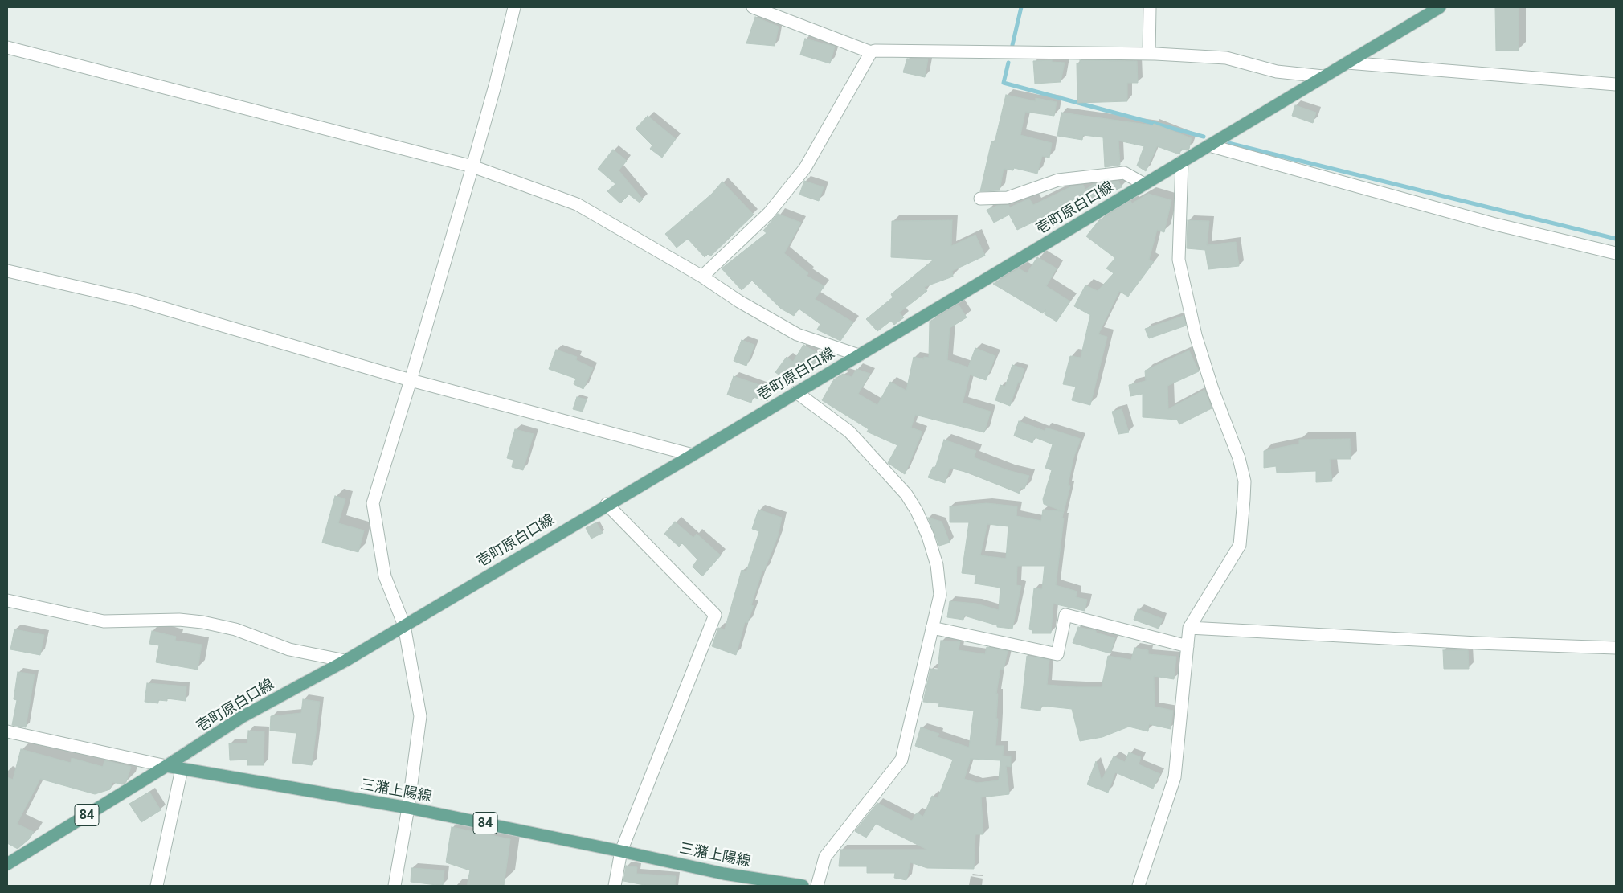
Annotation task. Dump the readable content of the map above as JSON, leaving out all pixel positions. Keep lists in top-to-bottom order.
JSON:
{
  "streets": {
    "main road": ["壱町原白口線", "三潴上陽線", "84"]
  },
  "crossings": [
    ["壱町原白口線", "三潴上陽線"],
    ["壱町原白口線", "84"],
    ["三潴上陽線", "84"]
  ]
}
